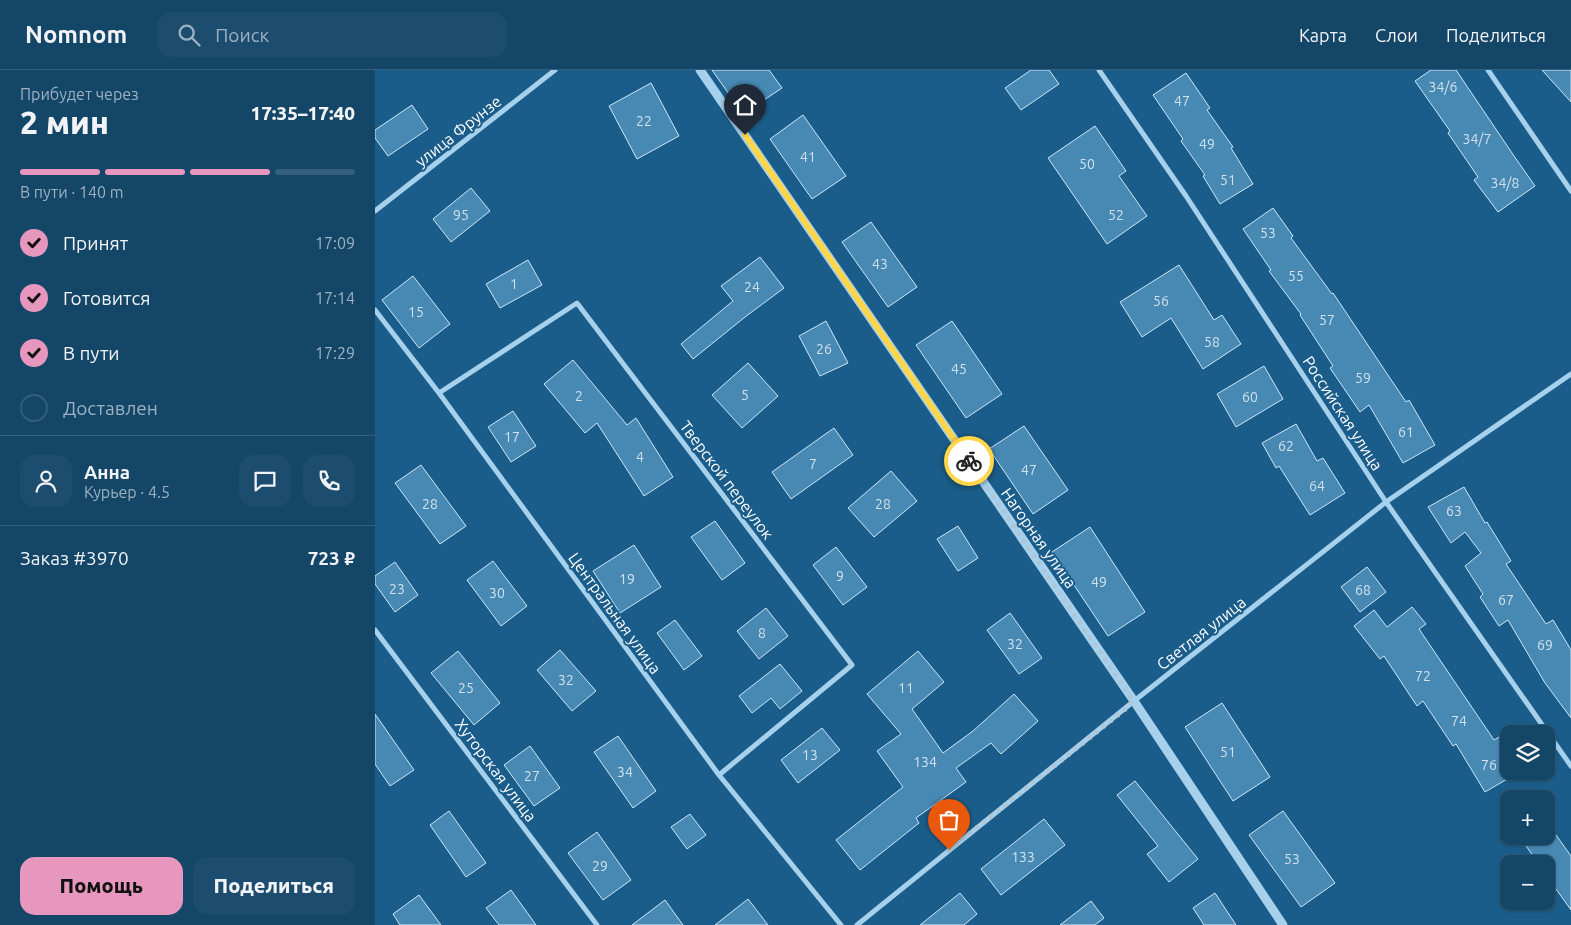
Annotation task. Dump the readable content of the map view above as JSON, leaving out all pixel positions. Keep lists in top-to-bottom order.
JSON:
{
  "streets": {
    "street": [
      "улица Фрунзе",
      "Российская улица",
      "Тверской переулок",
      "Нагорная улица",
      "Центральная улица",
      "Светлая улица",
      "Хуторская улица"
    ]
  },
  "crossings": [
    ["Российская улица", "Светлая улица"],
    ["Тверской переулок", "Центральная улица"],
    ["Нагорная улица", "Светлая улица"]
  ],
  "house_numbers": [
    "34/6",
    "47",
    "22",
    "34/7",
    "49",
    "41",
    "50",
    "51",
    "34/8",
    "95",
    "52",
    "53",
    "43",
    "55",
    "1",
    "24",
    "56",
    "15",
    "57",
    "58",
    "26",
    "45",
    "59",
    "5",
    "2",
    "60",
    "61",
    "17",
    "62",
    "4",
    "7",
    "47",
    "64",
    "28",
    "28",
    "63",
    "9",
    "19",
    "49",
    "23",
    "68",
    "30",
    "67",
    "8",
    "32",
    "69",
    "72",
    "32",
    "25",
    "11",
    "74",
    "51",
    "13",
    "134",
    "76",
    "34",
    "27",
    "133",
    "53",
    "29"
  ],
  "page": {
    "header": "Nomnom",
    "search": "Поиск",
    "nav": ["Карта", "Слои", "Поделиться"],
    "heading": ["2 мин", "Прибудет через", "17:35–17:40"],
    "panel": [
      "Анна",
      "Курьер · 4.5",
      "Заказ #3970",
      "723 ₽"
    ],
    "bar": "В пути · 140 m",
    "list": [
      ["Принят", "17:09"],
      ["Готовится", "17:14"],
      ["В пути", "17:29"],
      "Доставлен"
    ],
    "map_buttons": ["+", "−"],
    "buttons": ["Помощь", "Поделиться"]
  }
}
